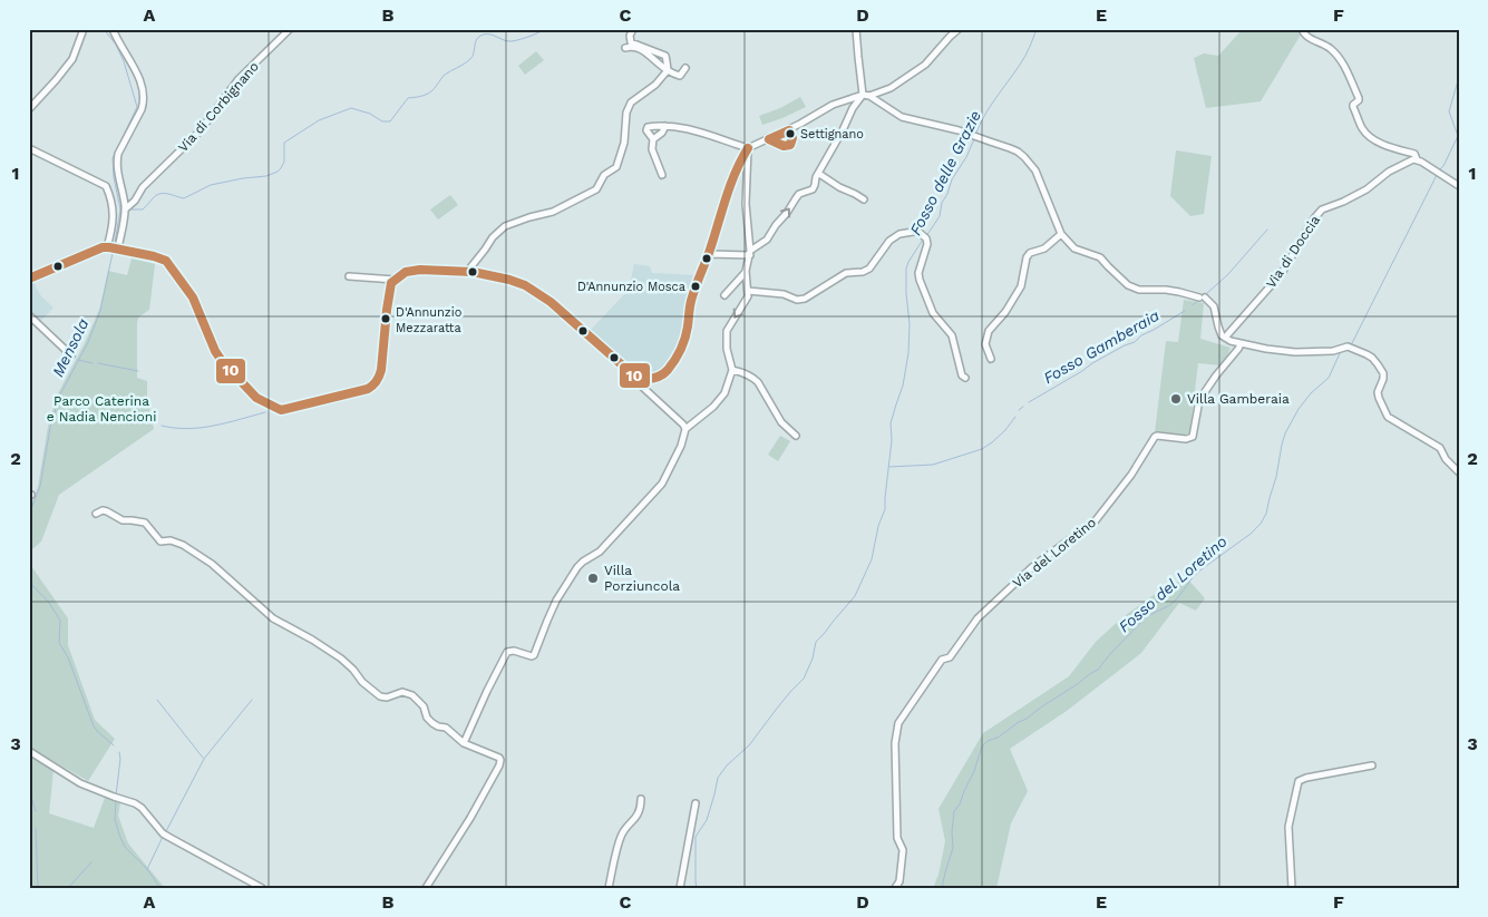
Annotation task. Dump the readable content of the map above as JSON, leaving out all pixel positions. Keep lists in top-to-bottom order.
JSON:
{
  "streets": {
    "street": ["Via di Corbignano", "Via di Doccia", "Via del Loretino"]
  },
  "water": [
    "Fosso delle Grazie",
    "Fosso Gamberaia",
    "Mensola",
    "Fosso del Loretino"
  ],
  "parks": ["Parco Caterina e Nadia Nencioni"],
  "places": [
    "Settignano",
    "D'Annunzio Mosca",
    "D'Annunzio Mezzaratta",
    "Villa Gamberaia",
    "Villa Porziuncola"
  ],
  "lines": ["transit line 10"],
  "grid": {
    "columns": [
      "A",
      "B",
      "C",
      "D",
      "E",
      "F"
    ],
    "rows": ["1", "2", "3"]
  }
}
